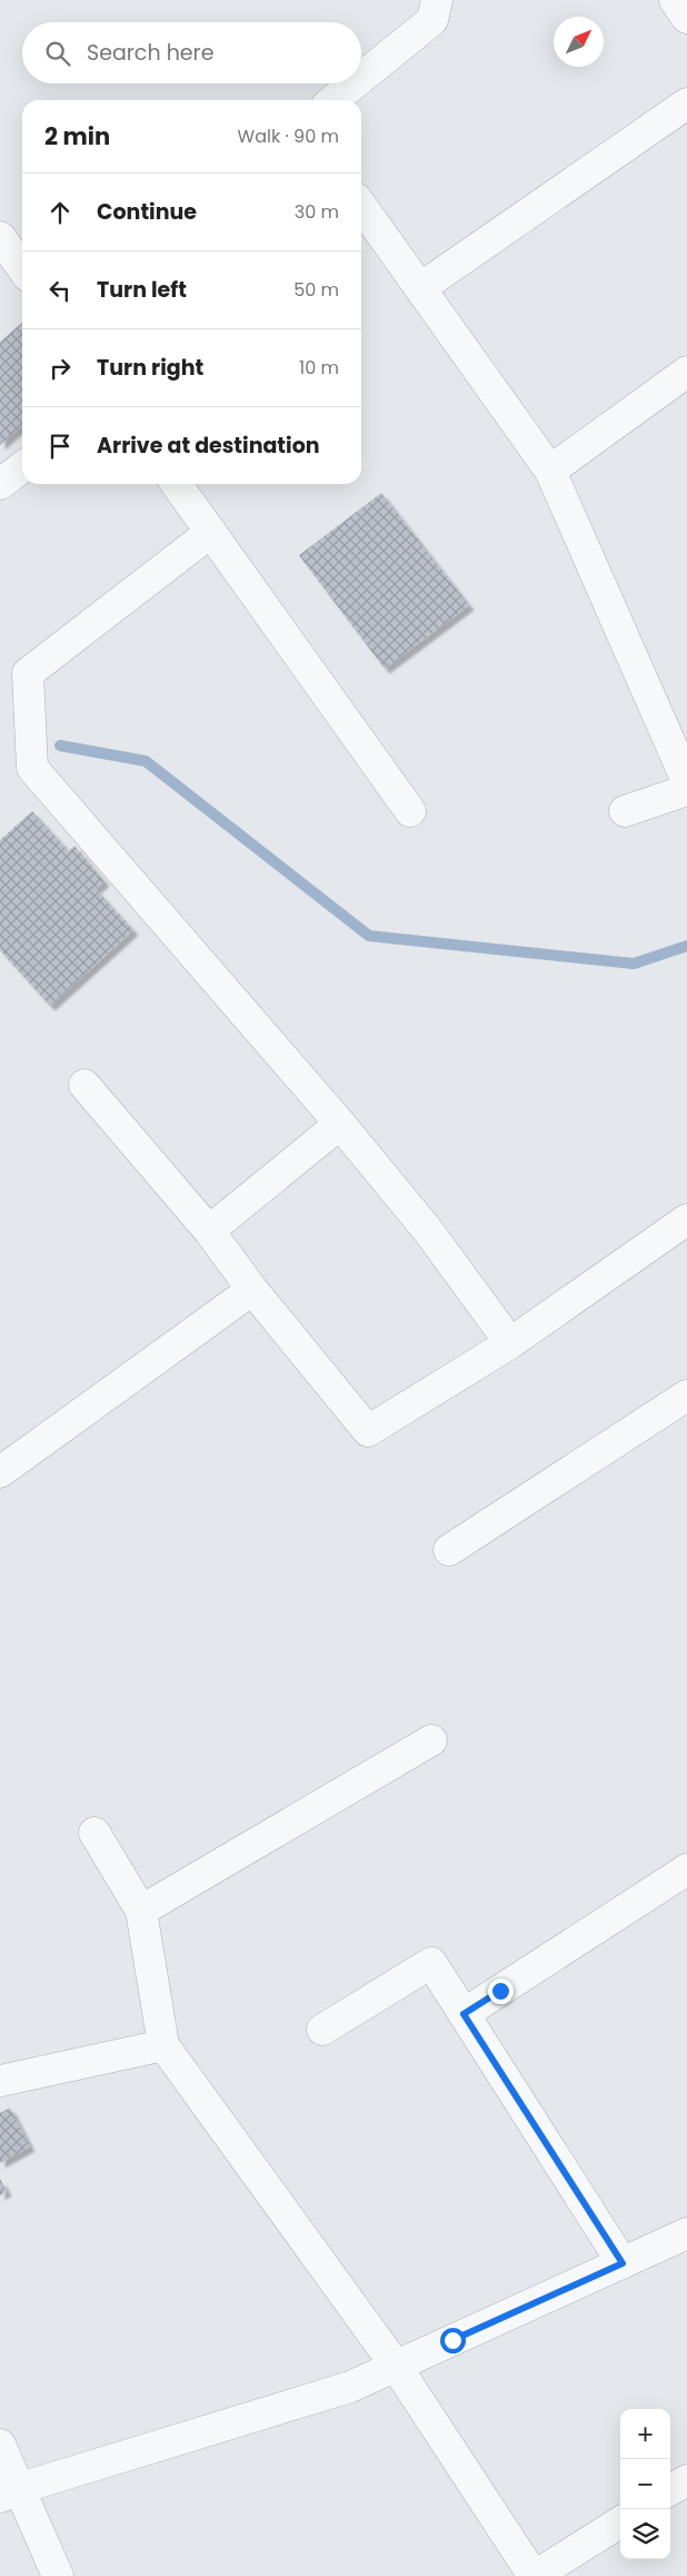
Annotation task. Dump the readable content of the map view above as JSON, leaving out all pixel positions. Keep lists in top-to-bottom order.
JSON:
{
  "north": "top right",
  "page": {
    "search": "Search here",
    "heading": ["2 min", "Walk · 90 m"],
    "list": [
      ["Continue", "30 m"],
      ["Turn left", "50 m"],
      ["Turn right", "10 m"],
      "Arrive at destination"
    ],
    "map_buttons": ["+", "−"]
  }
}
